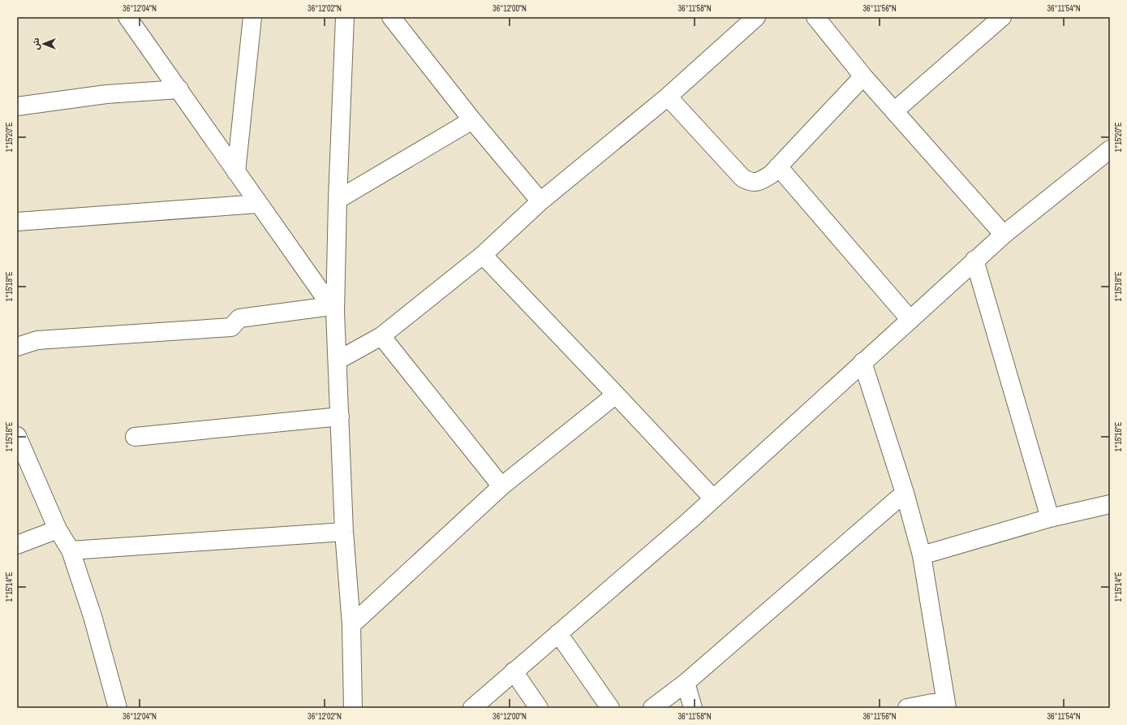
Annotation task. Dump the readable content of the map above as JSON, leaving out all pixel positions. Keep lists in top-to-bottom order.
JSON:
{
  "north": "left",
  "coordinates": [
    "36°12'04\"N",
    "36°12'02\"N",
    "36°12'00\"N",
    "36°11'58\"N",
    "36°11'56\"N",
    "36°11'54\"N",
    "1°15'20\"E",
    "1°15'18\"E",
    "1°15'16\"E",
    "1°15'14\"E"
  ]
}
